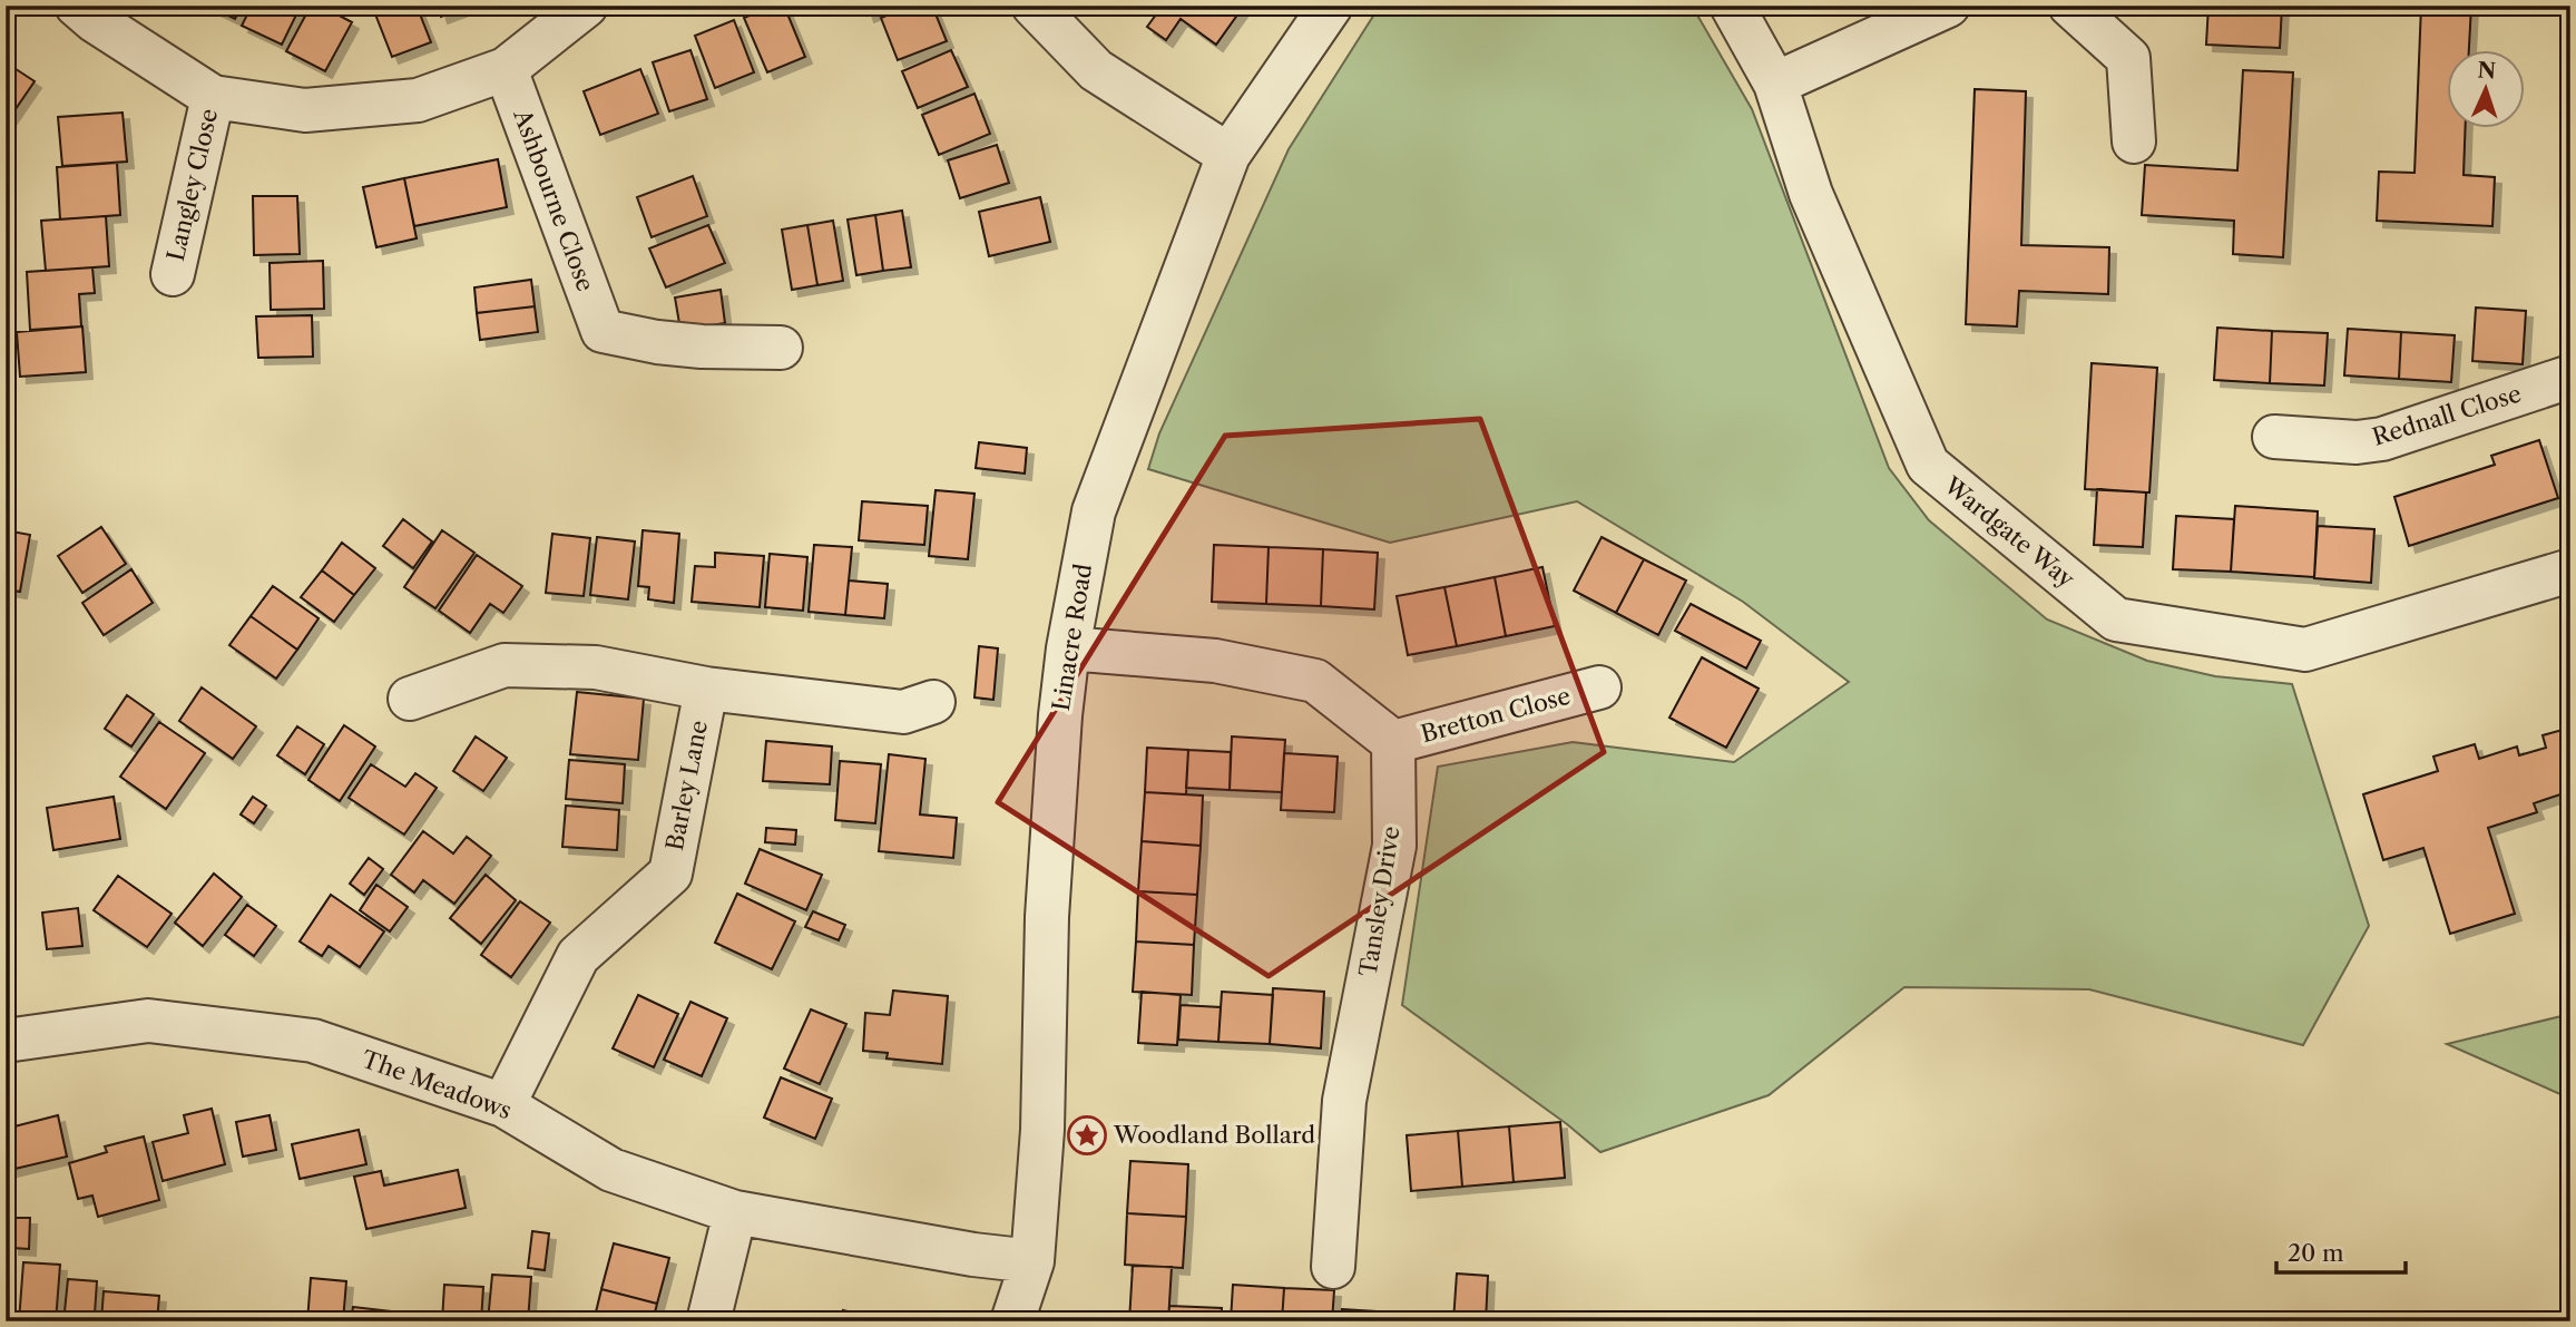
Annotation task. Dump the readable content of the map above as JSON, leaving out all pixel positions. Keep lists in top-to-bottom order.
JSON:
{
  "streets": {
    "street": [
      "Langley Close",
      "Ashbourne Close",
      "Rednall Close",
      "Wardgate Way",
      "Linacre Road",
      "Bretton Close",
      "Barley Lane",
      "Tansley Drive",
      "The Meadows"
    ]
  },
  "crossings": [
    ["Linacre Road", "The Meadows"],
    ["Bretton Close", "Tansley Drive"],
    ["Barley Lane", "The Meadows"]
  ],
  "places": {
    "place": ["Woodland Bollard"]
  },
  "scale_bar": "20 m",
  "north": "top"
}
